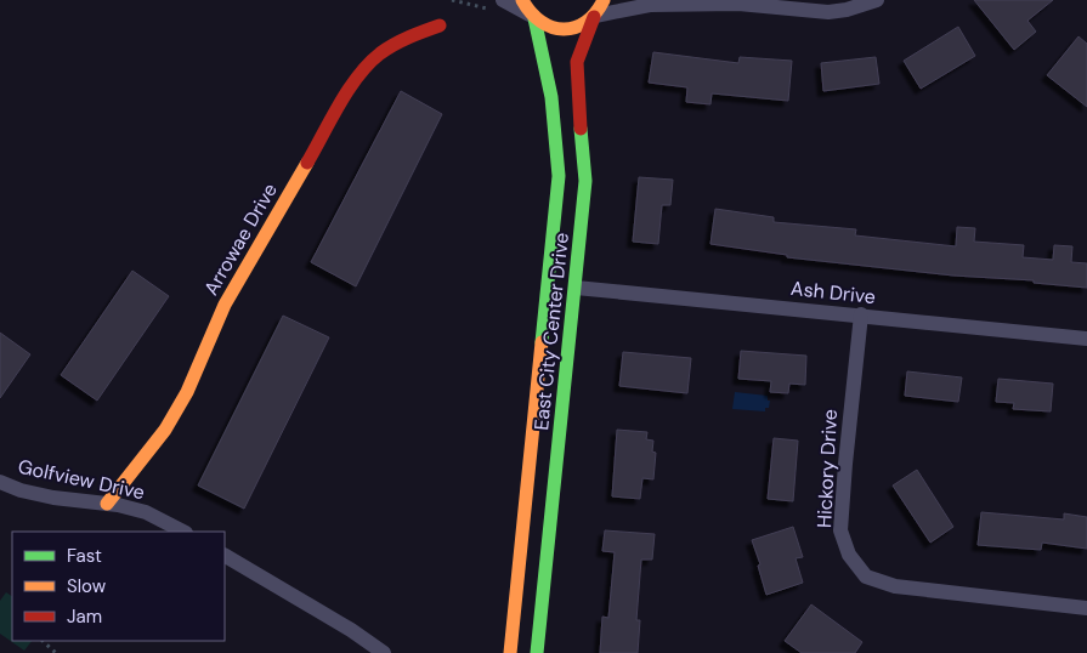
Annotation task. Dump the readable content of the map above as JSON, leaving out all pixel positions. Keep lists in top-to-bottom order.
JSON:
{
  "streets": {
    "street": [
      "Arrowae Drive",
      "Ash Drive",
      "East City Center Drive",
      "Hickory Drive",
      "Golfview Drive"
    ]
  },
  "crossings": [
    ["Arrowae Drive", "Golfview Drive"],
    ["Ash Drive", "East City Center Drive"],
    ["Ash Drive", "Hickory Drive"]
  ],
  "legend": ["Fast", "Slow", "Jam"]
}
